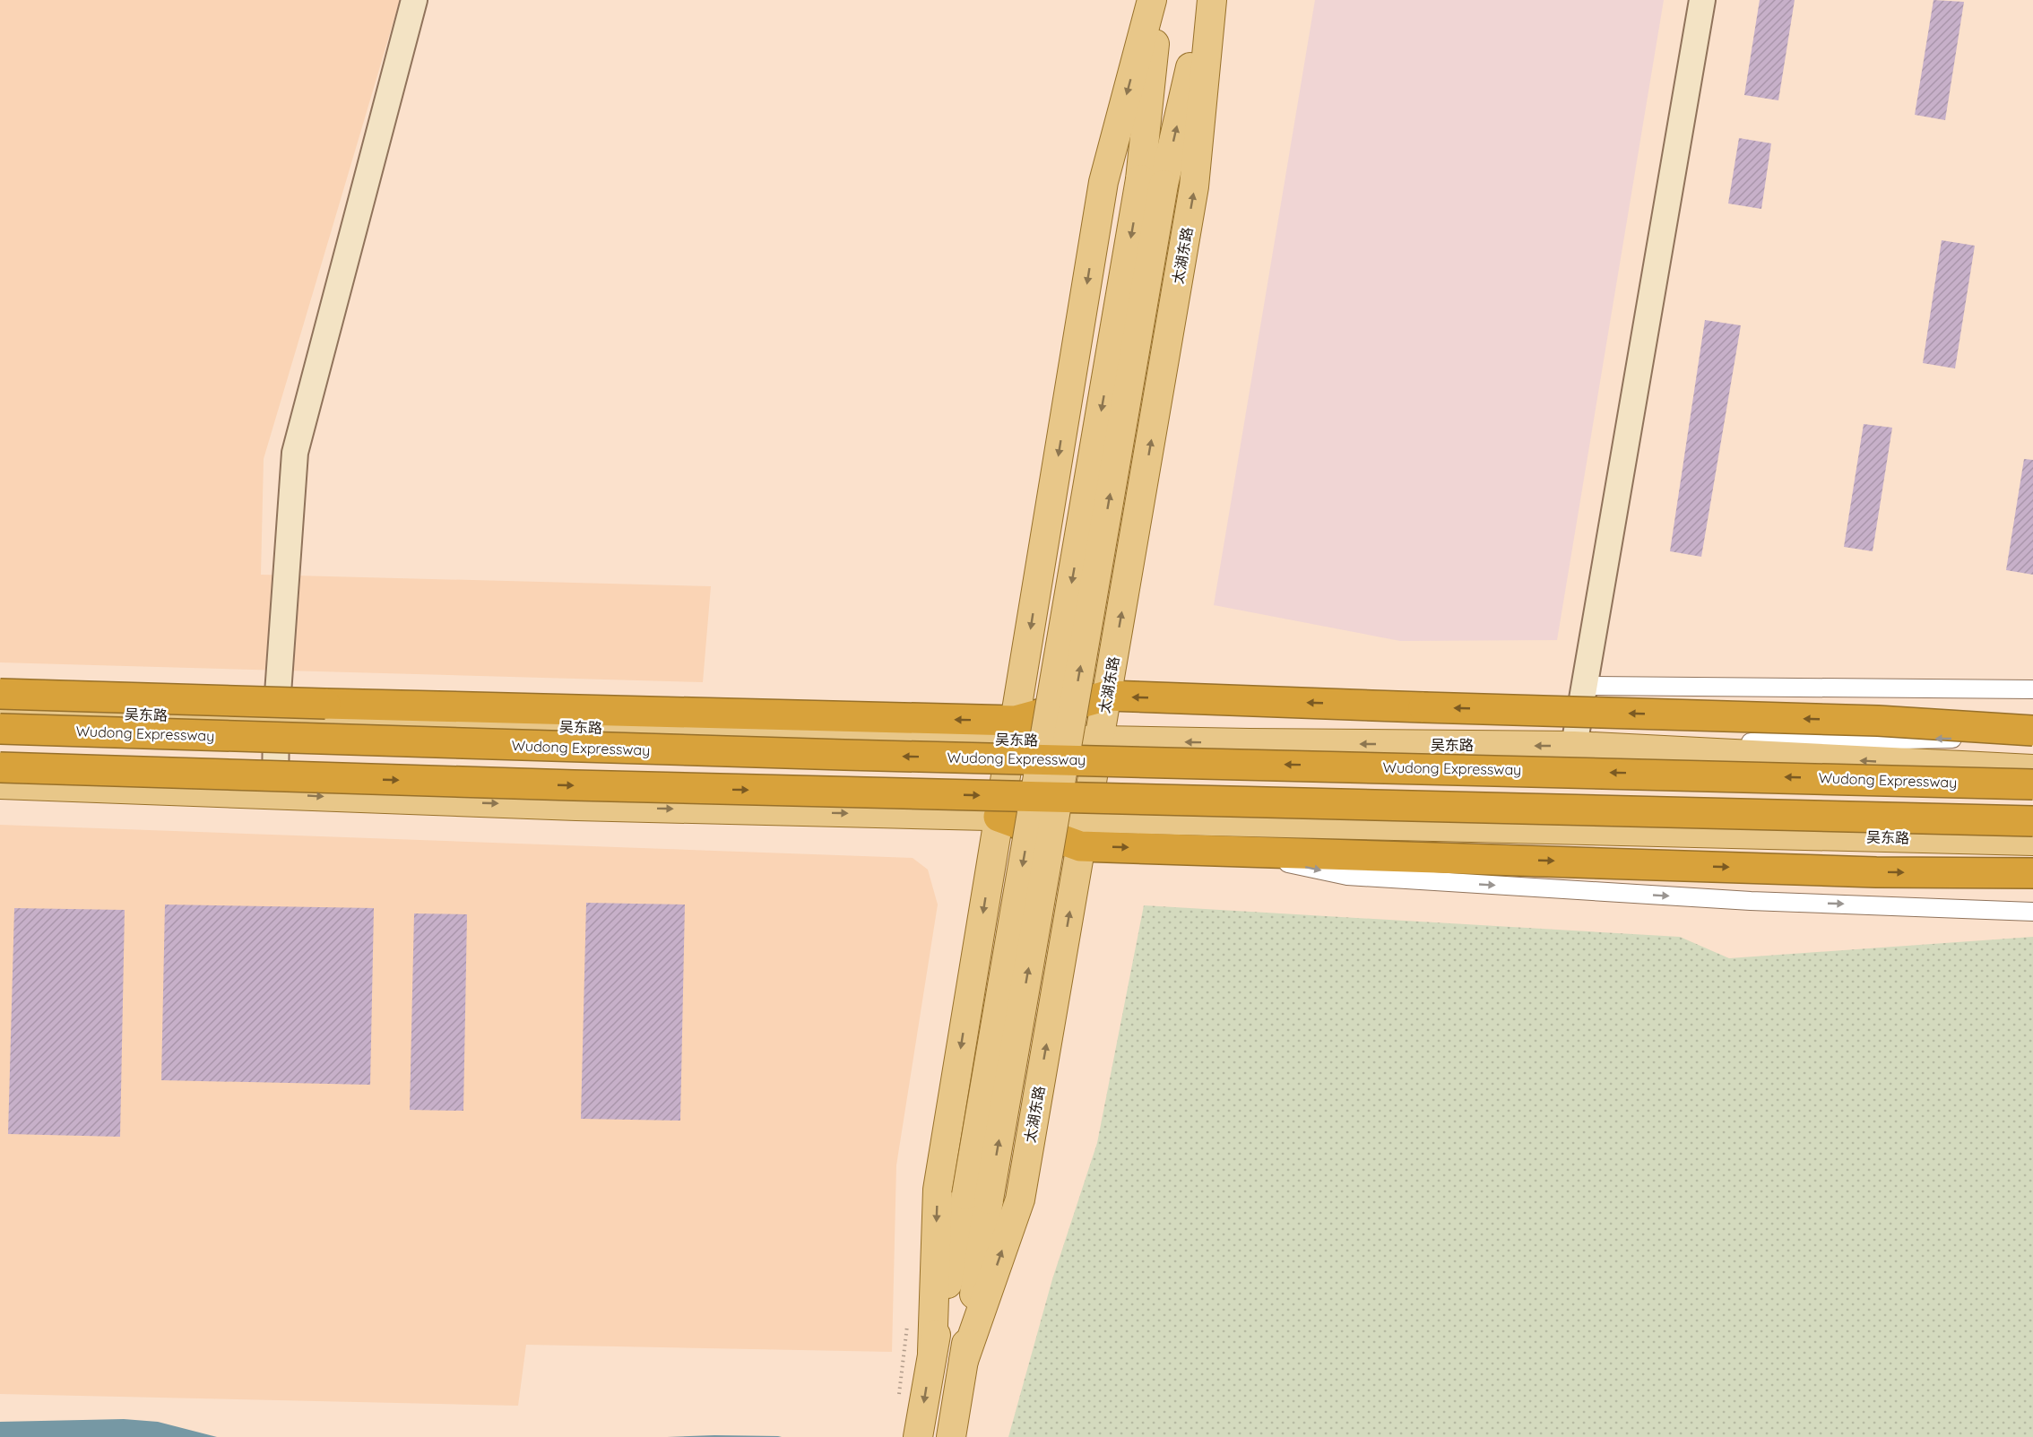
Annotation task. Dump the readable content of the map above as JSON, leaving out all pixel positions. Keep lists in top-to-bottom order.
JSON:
{
  "streets": {
    "highway": ["Wudong Expressway"],
    "main road": ["太湖东路", "吴东路"]
  },
  "crossings": [
    ["太湖东路", "吴东路"]
  ]
}
